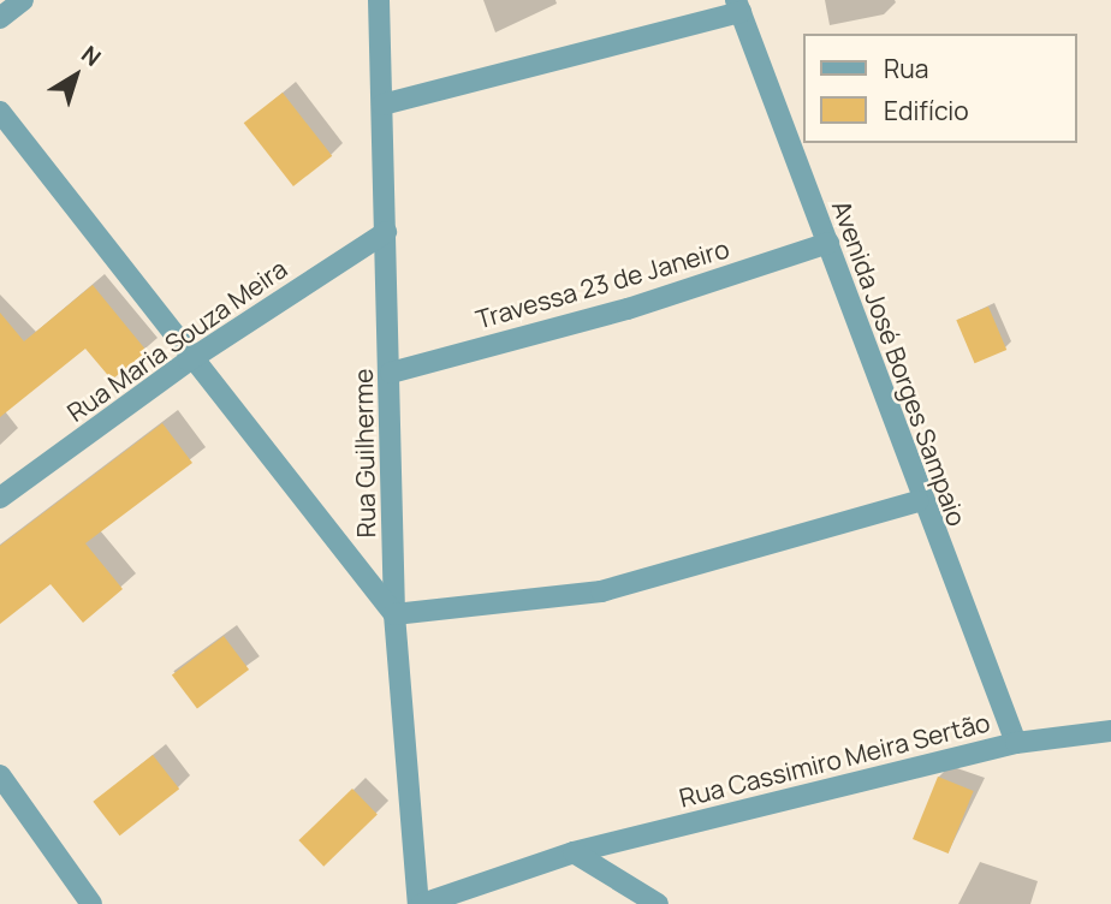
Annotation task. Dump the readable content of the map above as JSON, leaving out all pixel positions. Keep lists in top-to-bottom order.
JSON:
{
  "streets": {
    "street": [
      "Travessa 23 de Janeiro",
      "Rua Maria Souza Meira",
      "Avenida José Borges Sampaio",
      "Rua Guilherme",
      "Rua Cassimiro Meira Sertão"
    ]
  },
  "crossings": [
    ["Travessa 23 de Janeiro", "Avenida José Borges Sampaio"],
    ["Travessa 23 de Janeiro", "Rua Guilherme"],
    ["Rua Maria Souza Meira", "Rua Guilherme"],
    ["Avenida José Borges Sampaio", "Rua Cassimiro Meira Sertão"],
    ["Rua Guilherme", "Rua Cassimiro Meira Sertão"]
  ],
  "legend": ["Rua", "Edifício"],
  "north": "top right"
}
